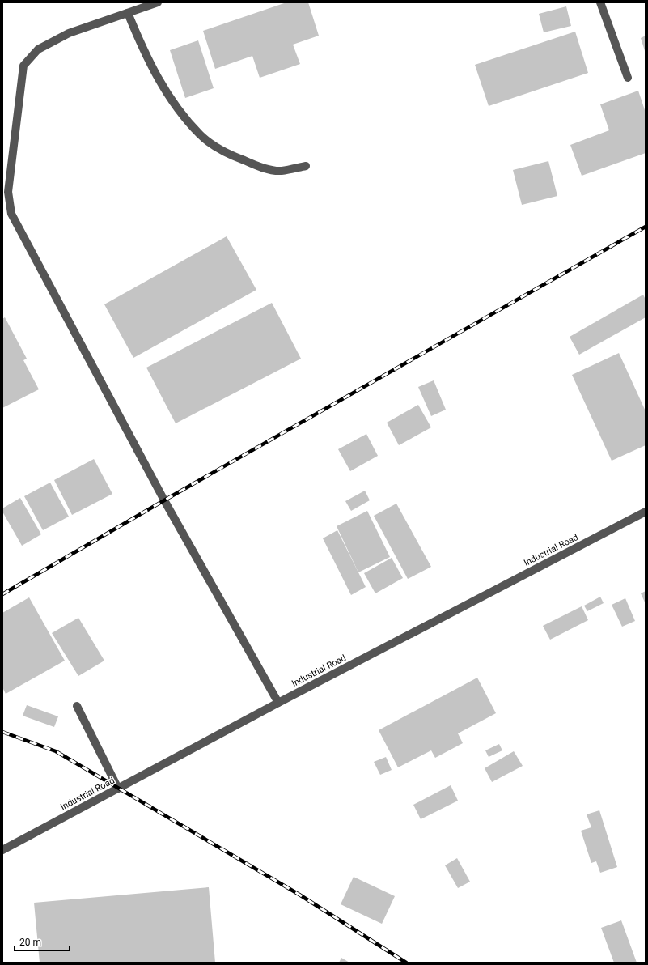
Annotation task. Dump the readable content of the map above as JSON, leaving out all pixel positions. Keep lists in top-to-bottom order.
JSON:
{
  "streets": {
    "street": ["Industrial Road"]
  },
  "scale_bar": "20 m"
}
